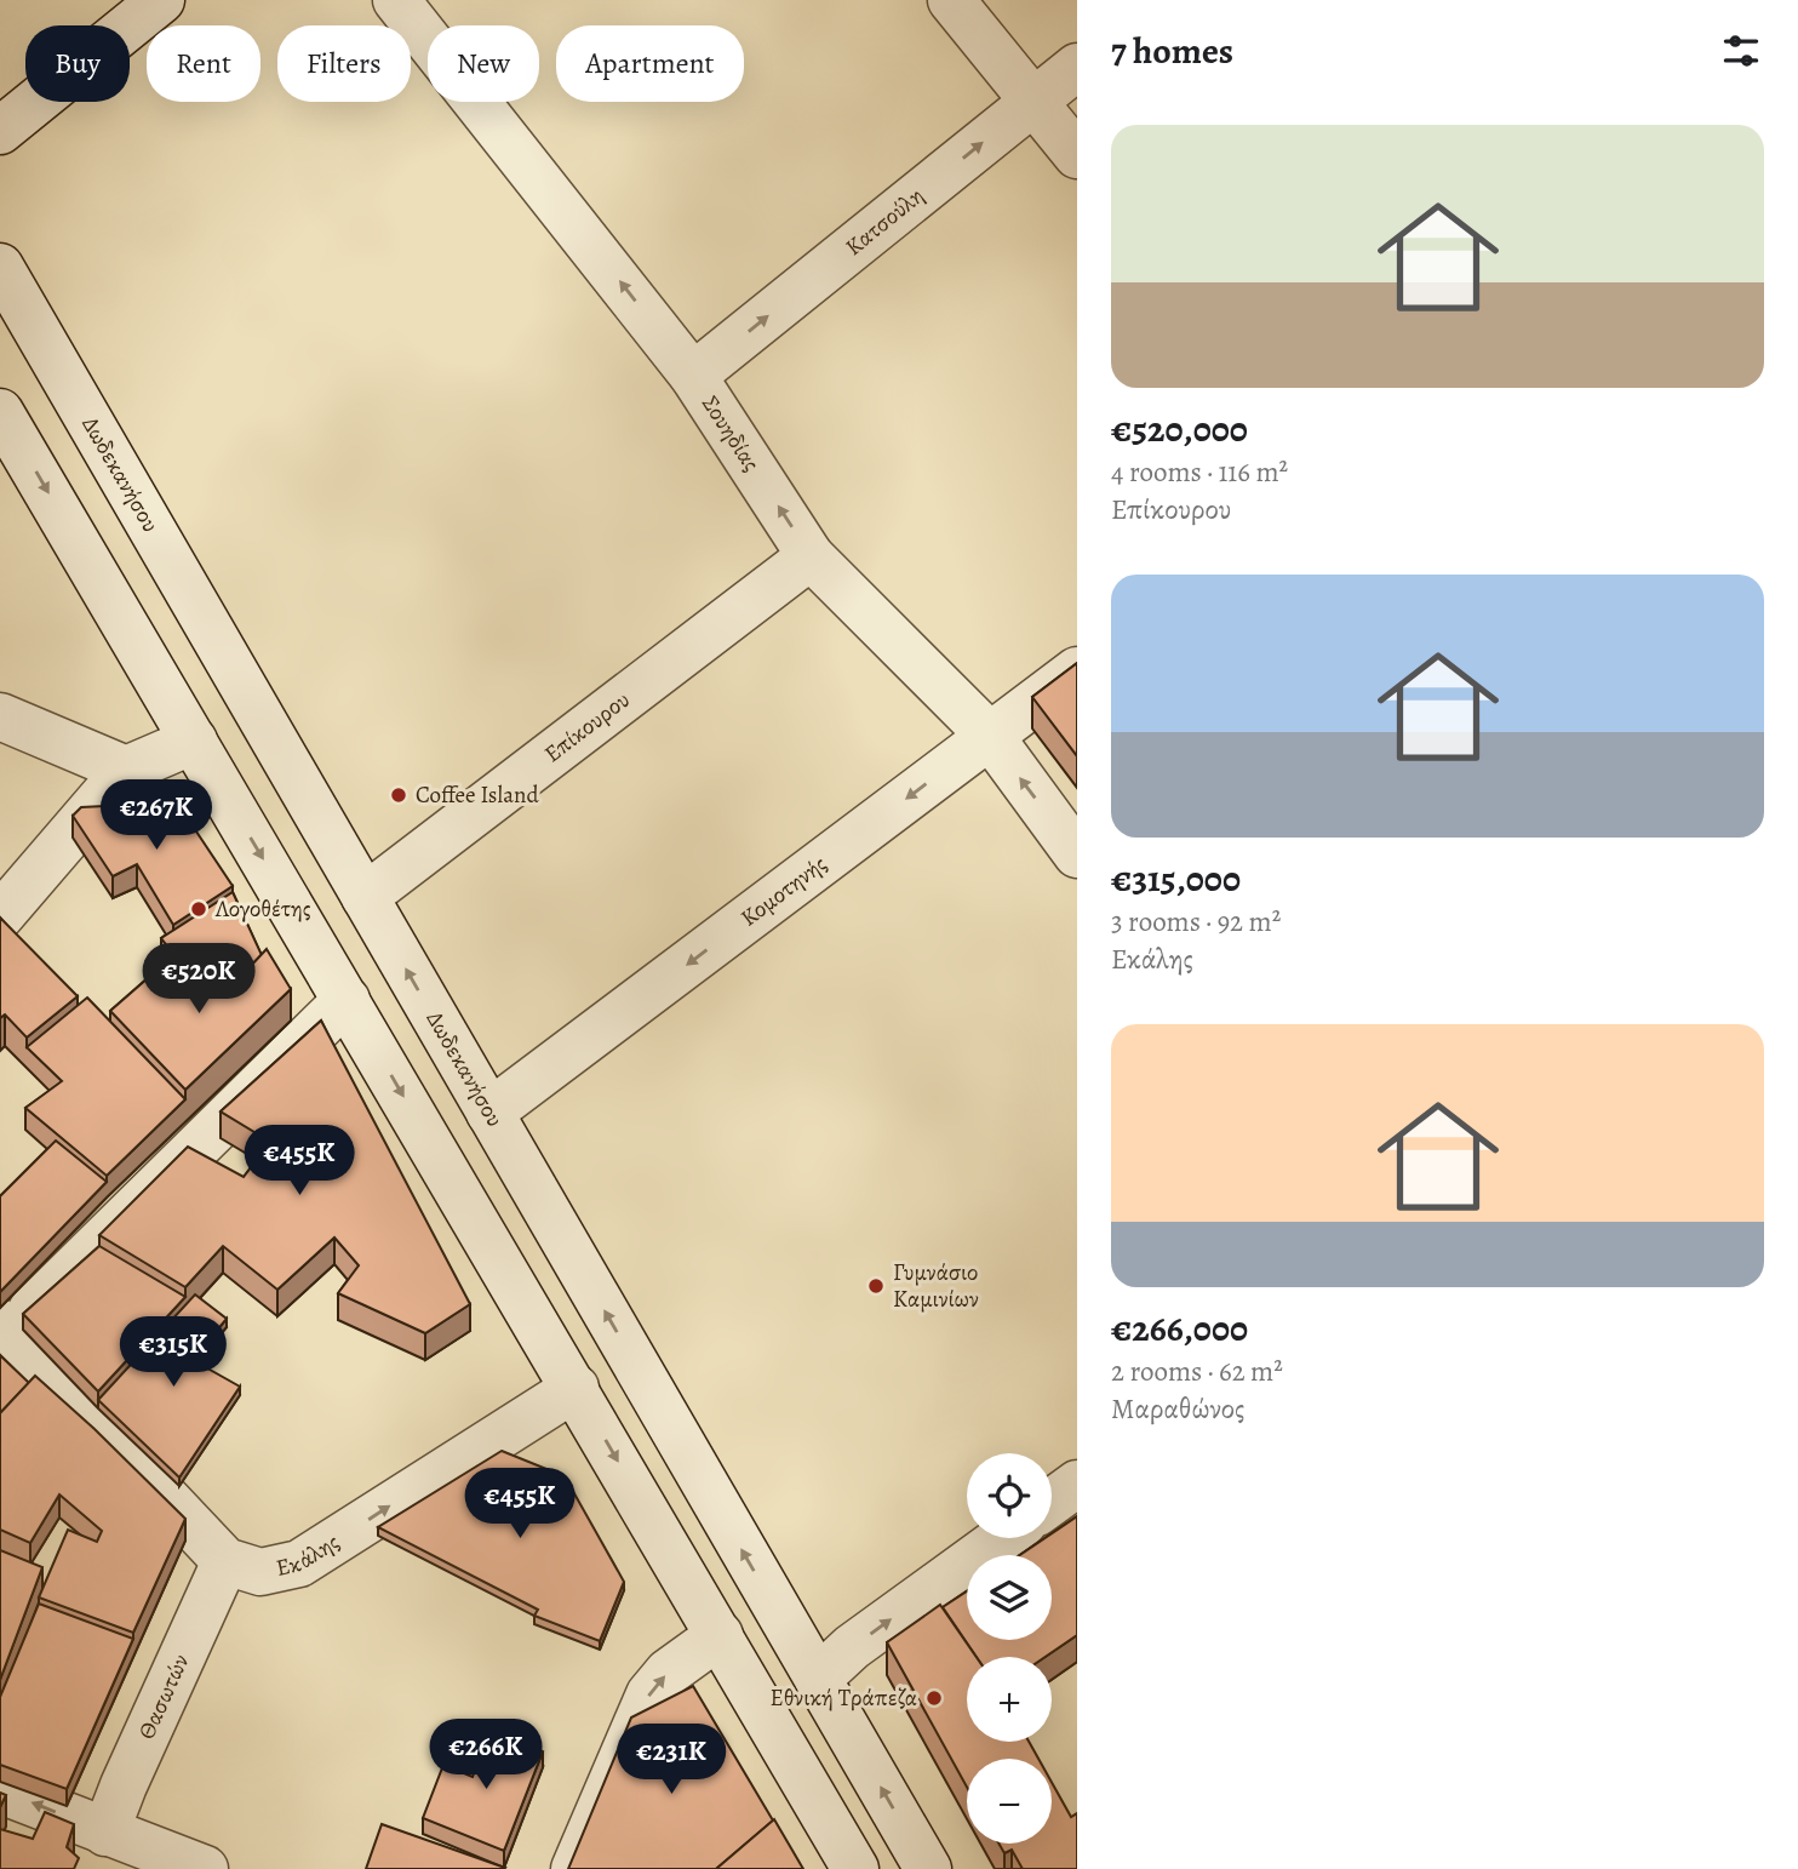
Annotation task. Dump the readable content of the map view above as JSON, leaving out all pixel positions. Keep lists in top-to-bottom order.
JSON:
{
  "streets": {
    "street": [
      "Κατσούλη",
      "Σουηδίας",
      "Δωδεκανήσου",
      "Επίκουρου",
      "Κομοτηνής",
      "Εκάλης",
      "Θασωτών"
    ]
  },
  "crossings": [
    ["Κατσούλη", "Σουηδίας"],
    ["Σουηδίας", "Επίκουρου"],
    ["Σουηδίας", "Κομοτηνής"],
    ["Δωδεκανήσου", "Επίκουρου"],
    ["Δωδεκανήσου", "Κομοτηνής"],
    ["Εκάλης", "Θασωτών"]
  ],
  "one_way": [
    "Κατσούλη",
    "Σουηδίας",
    "Κομοτηνής",
    "Εκάλης"
  ],
  "places": [
    "Coffee Island",
    "Λογοθέτης",
    "Γυμνάσιο Καμινίων",
    "Εθνική Τράπεζα"
  ],
  "page": {
    "heading": "7 homes",
    "chip": [
      "Buy",
      "Rent",
      "Filters",
      "New",
      "Apartment"
    ],
    "list": [
      {
        "name": "€520,000",
        "note": "4 rooms · 116 m² · Επίκουρου"
      },
      {
        "name": "€315,000",
        "note": "3 rooms · 92 m² · Εκάλης"
      },
      {
        "name": "€266,000",
        "note": "2 rooms · 62 m² · Μαραθώνος"
      }
    ],
    "price": [
      "€267K",
      "€520K",
      "€455K",
      "€315K",
      "€455K",
      "€266K",
      "€231K"
    ],
    "map_buttons": ["+", "−"]
  }
}
